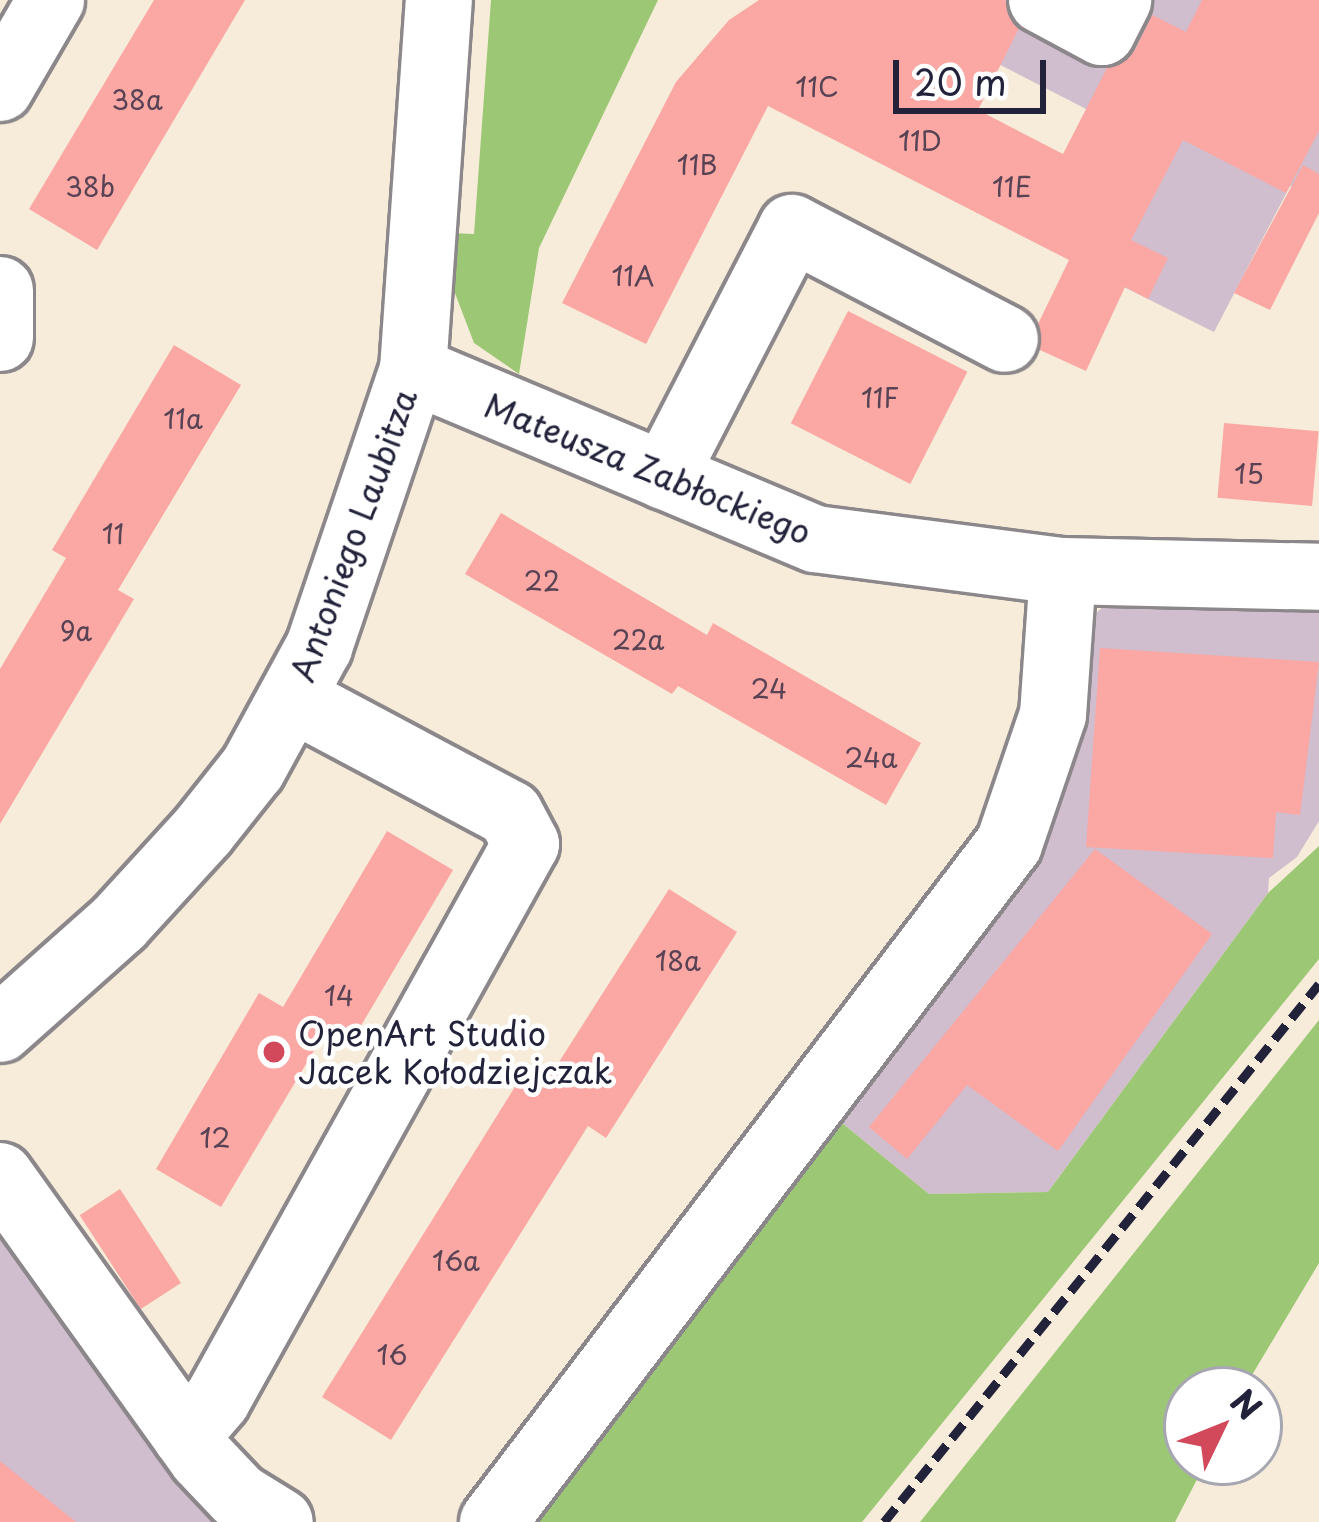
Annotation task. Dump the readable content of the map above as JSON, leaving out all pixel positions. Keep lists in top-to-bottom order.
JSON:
{
  "streets": {
    "street": ["Mateusza Zabłockiego", "Antoniego Laubitza"]
  },
  "crossings": [
    ["Mateusza Zabłockiego", "Antoniego Laubitza"]
  ],
  "places": ["OpenArt Studio Jacek Kołodziejczak"],
  "house_numbers": [
    "11C",
    "38a",
    "11D",
    "11B",
    "38b",
    "11E",
    "11A",
    "11F",
    "11a",
    "15",
    "11",
    "22",
    "9a",
    "22a",
    "24",
    "24a",
    "18a",
    "14",
    "12",
    "16a",
    "16"
  ],
  "scale_bar": "20 m",
  "north": "top right"
}
